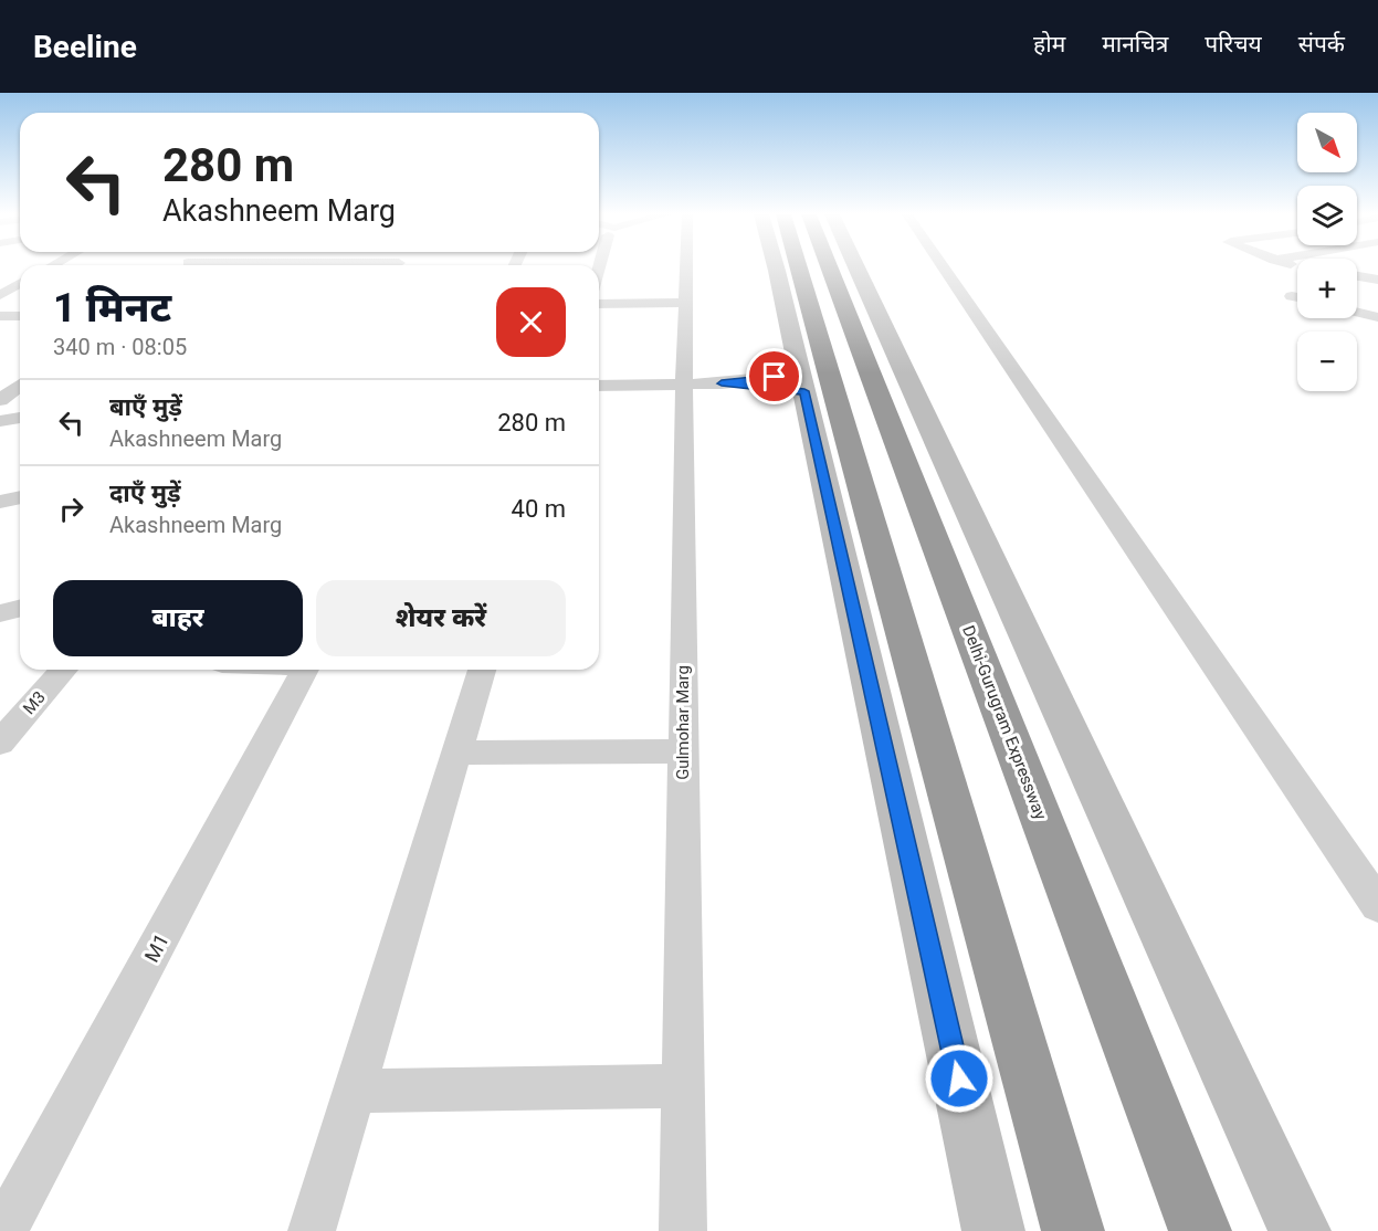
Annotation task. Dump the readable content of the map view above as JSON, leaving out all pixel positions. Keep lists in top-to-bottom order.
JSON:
{
  "streets": {
    "highway": ["Delhi-Gurugram Expressway"],
    "street": ["M3", "Gulmohar Marg", "M1"]
  },
  "north": "bottom right",
  "page": {
    "header": "Beeline",
    "nav": [
      "होम",
      "मानचित्र",
      "परिचय",
      "संपर्क"
    ],
    "map_buttons": ["+", "−"],
    "turn": ["280 m", "Akashneem Marg"],
    "heading": ["1 मिनट", "340 m · 08:05"],
    "list": [
      {
        "name": "बाएँ मुड़ें",
        "note": "Akashneem Marg",
        "value": "280 m"
      },
      {
        "name": "दाएँ मुड़ें",
        "note": "Akashneem Marg",
        "value": "40 m"
      }
    ],
    "buttons": ["बाहर", "शेयर करें"]
  }
}
